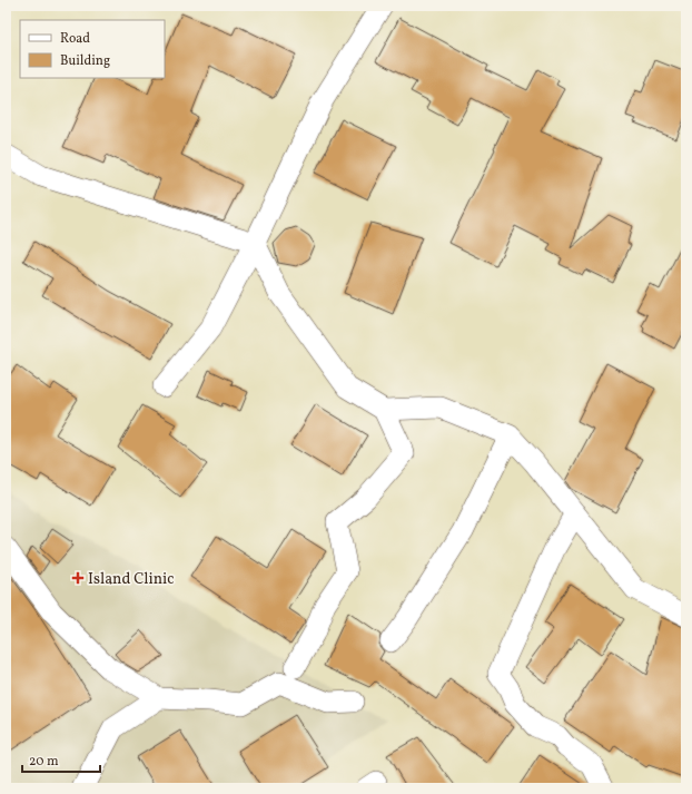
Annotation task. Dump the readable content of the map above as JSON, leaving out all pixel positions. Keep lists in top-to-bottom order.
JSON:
{
  "places": {
    "health": ["Island Clinic"]
  },
  "legend": ["Road", "Building"],
  "scale_bar": "20 m"
}
